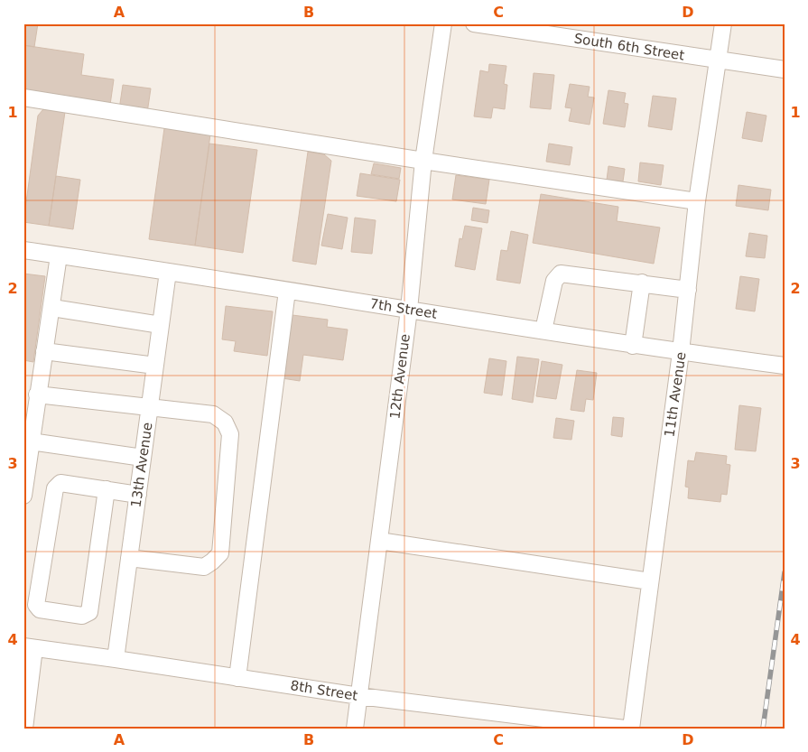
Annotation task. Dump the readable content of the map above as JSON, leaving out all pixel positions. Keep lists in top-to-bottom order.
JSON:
{
  "streets": {
    "street": [
      "South 6th Street",
      "7th Street",
      "12th Avenue",
      "11th Avenue",
      "13th Avenue",
      "8th Street"
    ]
  },
  "crossings": [
    ["South 6th Street", "11th Avenue"],
    ["7th Street", "12th Avenue"],
    ["7th Street", "11th Avenue"],
    ["7th Street", "13th Avenue"],
    ["12th Avenue", "8th Street"],
    ["13th Avenue", "8th Street"]
  ],
  "grid": {
    "columns": [
      "A",
      "B",
      "C",
      "D"
    ],
    "rows": [
      "1",
      "2",
      "3",
      "4"
    ]
  }
}
